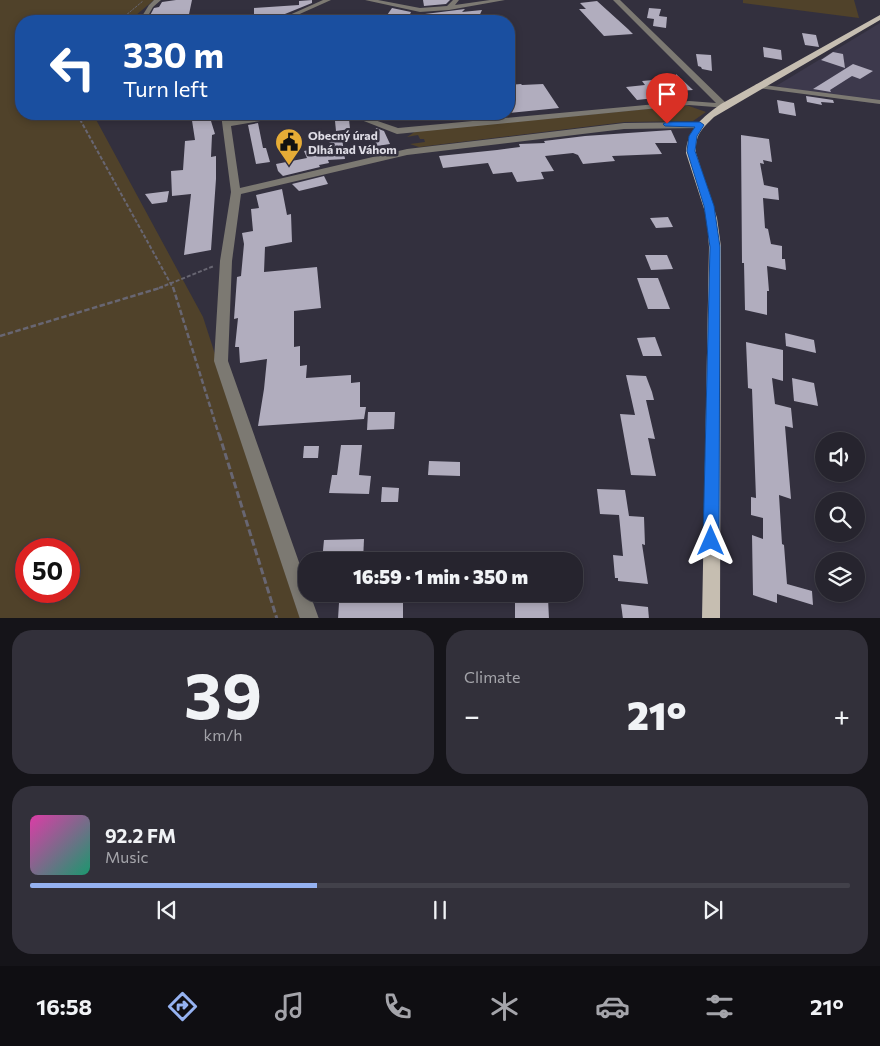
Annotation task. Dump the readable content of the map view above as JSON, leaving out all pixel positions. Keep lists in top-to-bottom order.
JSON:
{
  "places": {
    "public building": ["Obecný úrad Dlhá nad Váhom"]
  },
  "page": {
    "turn": ["330 m", "Turn left"],
    "limit": "50",
    "trip": "16:59 · 1 min · 350 m",
    "tile": [
      ["39", "km/h"],
      "Climate"
    ],
    "heat": ["−", "21°", "+"],
    "song": ["92.2 FM", "Music"],
    "tabs": ["16:58", "21°"]
  }
}
